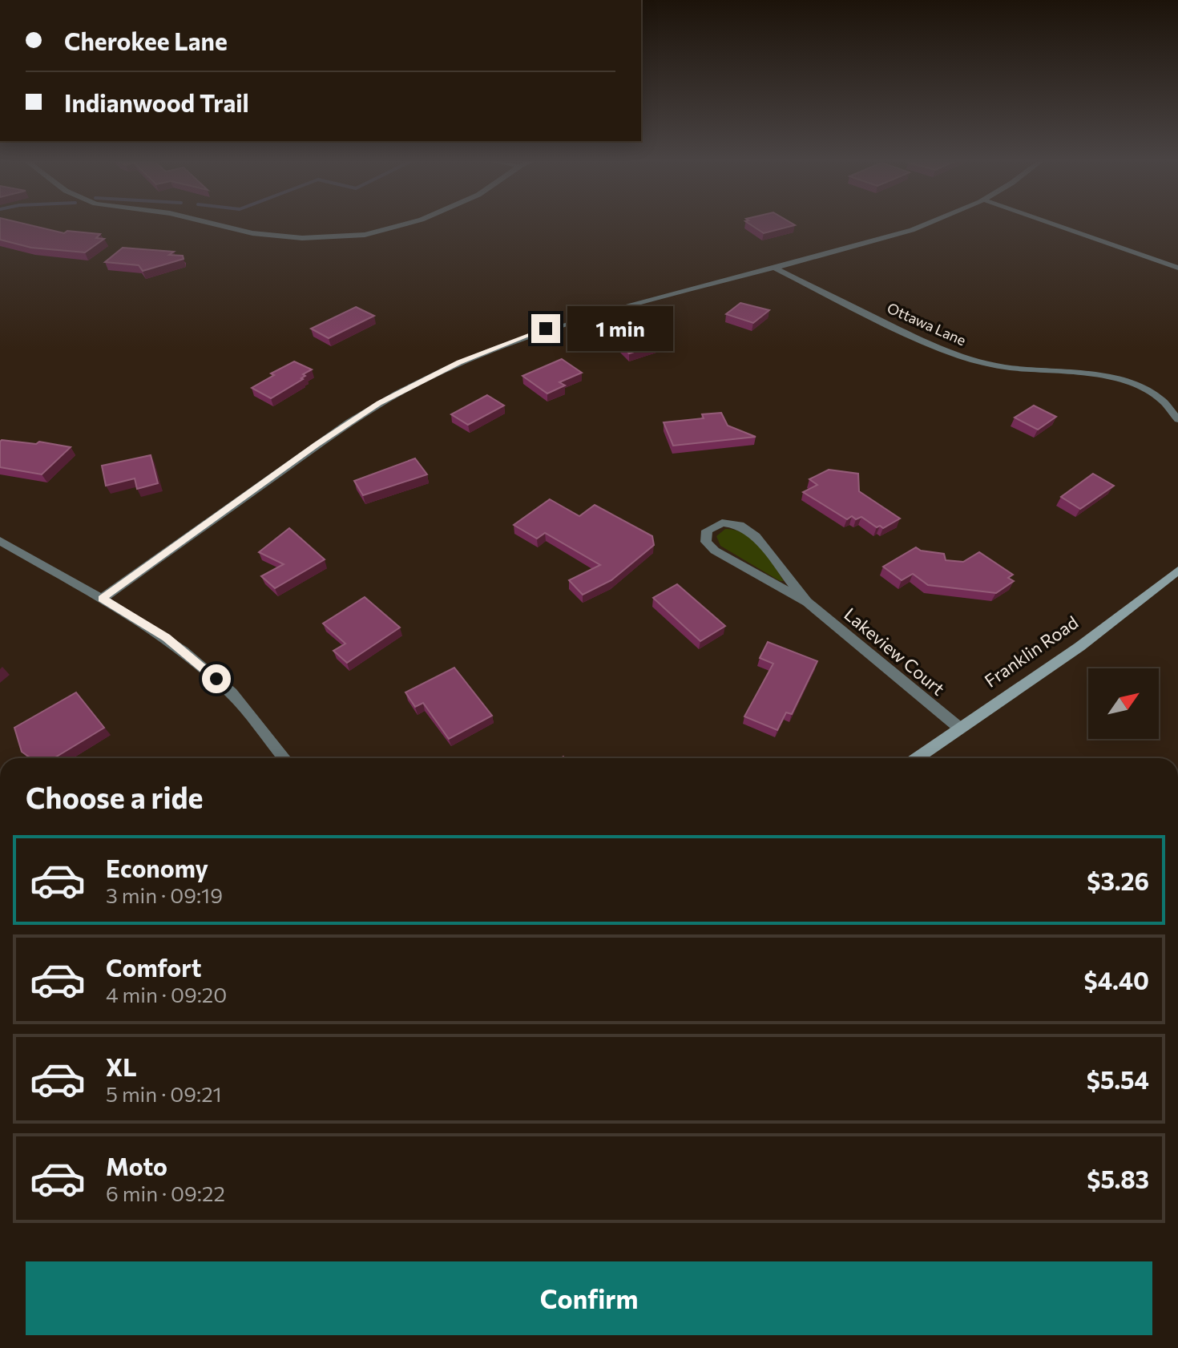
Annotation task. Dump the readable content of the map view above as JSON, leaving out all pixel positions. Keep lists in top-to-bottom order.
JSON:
{
  "streets": {
    "street": ["Ottawa Lane", "Lakeview Court", "Franklin Road"]
  },
  "crossings": [
    ["Lakeview Court", "Franklin Road"]
  ],
  "north": "top right",
  "page": {
    "banner": ["Cherokee Lane", "Indianwood Trail"],
    "bubble": "1 min",
    "heading": "Choose a ride",
    "list": [
      {
        "name": "Economy",
        "note": "3 min · 09:19",
        "value": "$3.26"
      },
      {
        "name": "Comfort",
        "note": "4 min · 09:20",
        "value": "$4.40"
      },
      {
        "name": "XL",
        "note": "5 min · 09:21",
        "value": "$5.54"
      },
      {
        "name": "Moto",
        "note": "6 min · 09:22",
        "value": "$5.83"
      }
    ],
    "buttons": "Confirm"
  }
}
